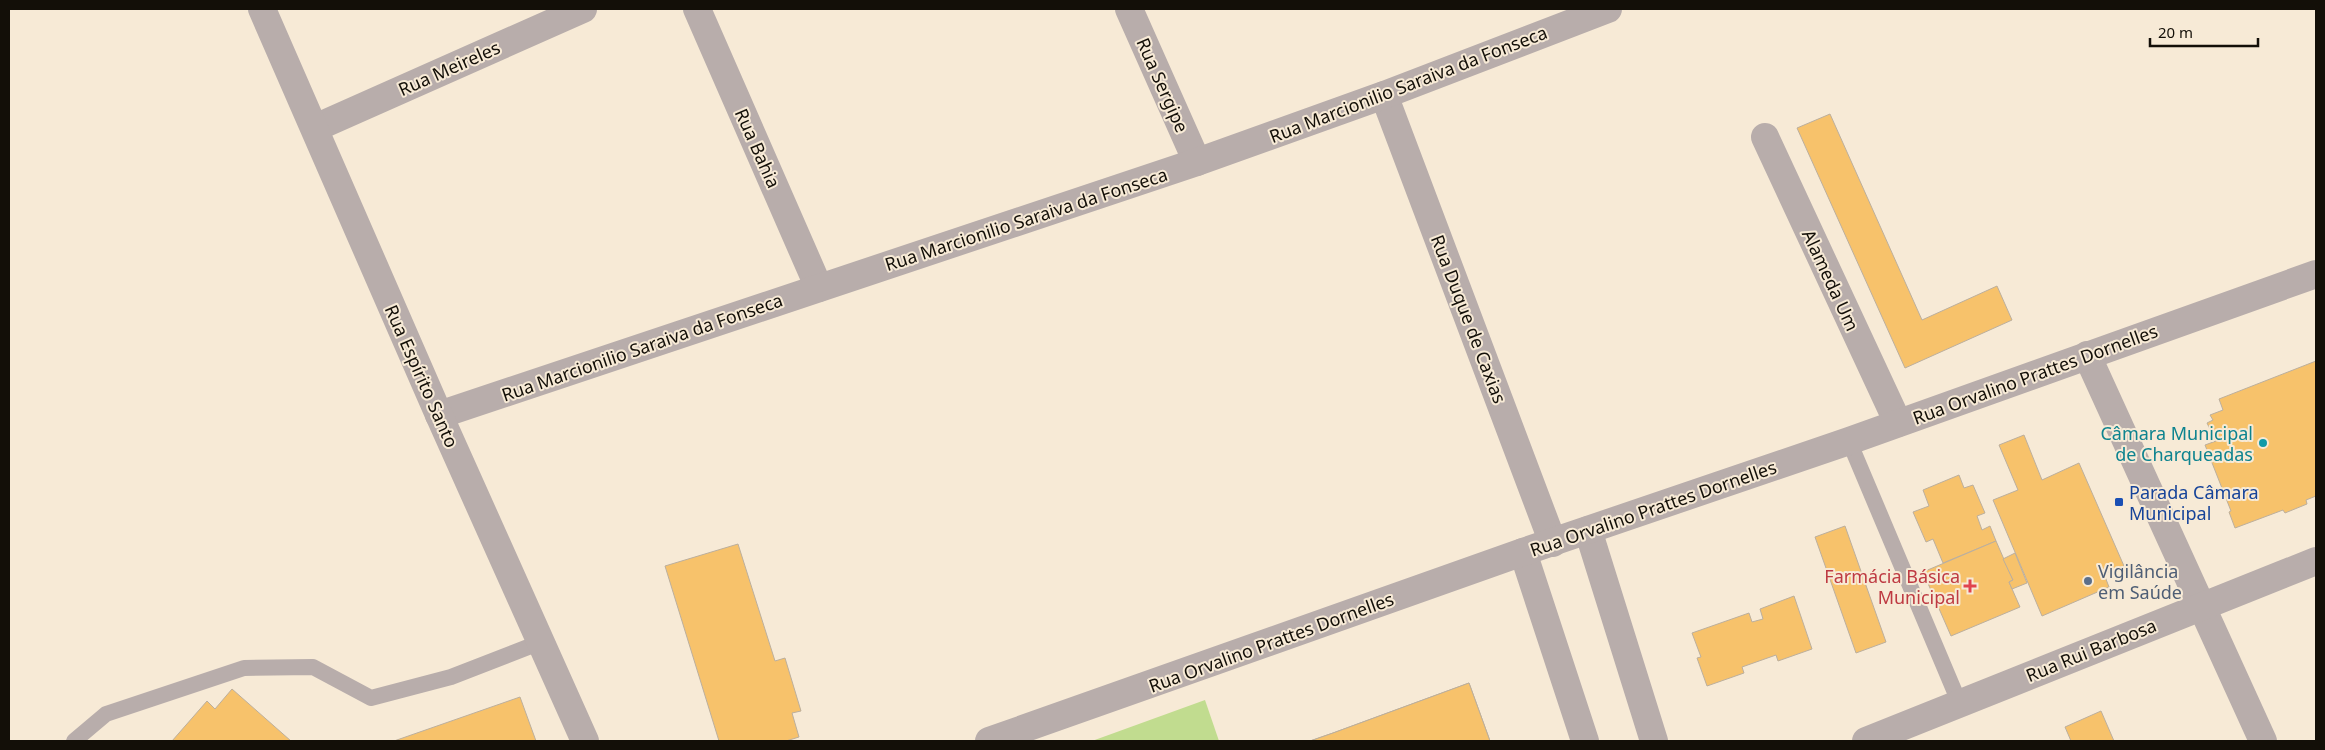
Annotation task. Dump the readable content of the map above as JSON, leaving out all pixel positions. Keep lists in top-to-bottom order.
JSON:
{
  "streets": {
    "street": [
      "Rua Meireles",
      "Rua Marcionilio Saraiva da Fonseca",
      "Rua Sergipe",
      "Rua Bahia",
      "Alameda Um",
      "Rua Duque de Caxias",
      "Rua Orvalino Prattes Dornelles",
      "Rua Espírito Santo",
      "Rua Rui Barbosa"
    ]
  },
  "crossings": [
    ["Rua Meireles", "Rua Espírito Santo"],
    ["Rua Marcionilio Saraiva da Fonseca", "Rua Sergipe"],
    ["Rua Marcionilio Saraiva da Fonseca", "Rua Bahia"],
    ["Rua Marcionilio Saraiva da Fonseca", "Rua Duque de Caxias"],
    ["Rua Marcionilio Saraiva da Fonseca", "Rua Espírito Santo"],
    ["Alameda Um", "Rua Orvalino Prattes Dornelles"],
    ["Rua Duque de Caxias", "Rua Orvalino Prattes Dornelles"]
  ],
  "places": {
    "other": ["Câmara Municipal de Charqueadas", "Vigilância em Saúde"],
    "transit": ["Parada Câmara Municipal"],
    "health": ["Farmácia Básica Municipal"]
  },
  "scale_bar": "20 m"
}
